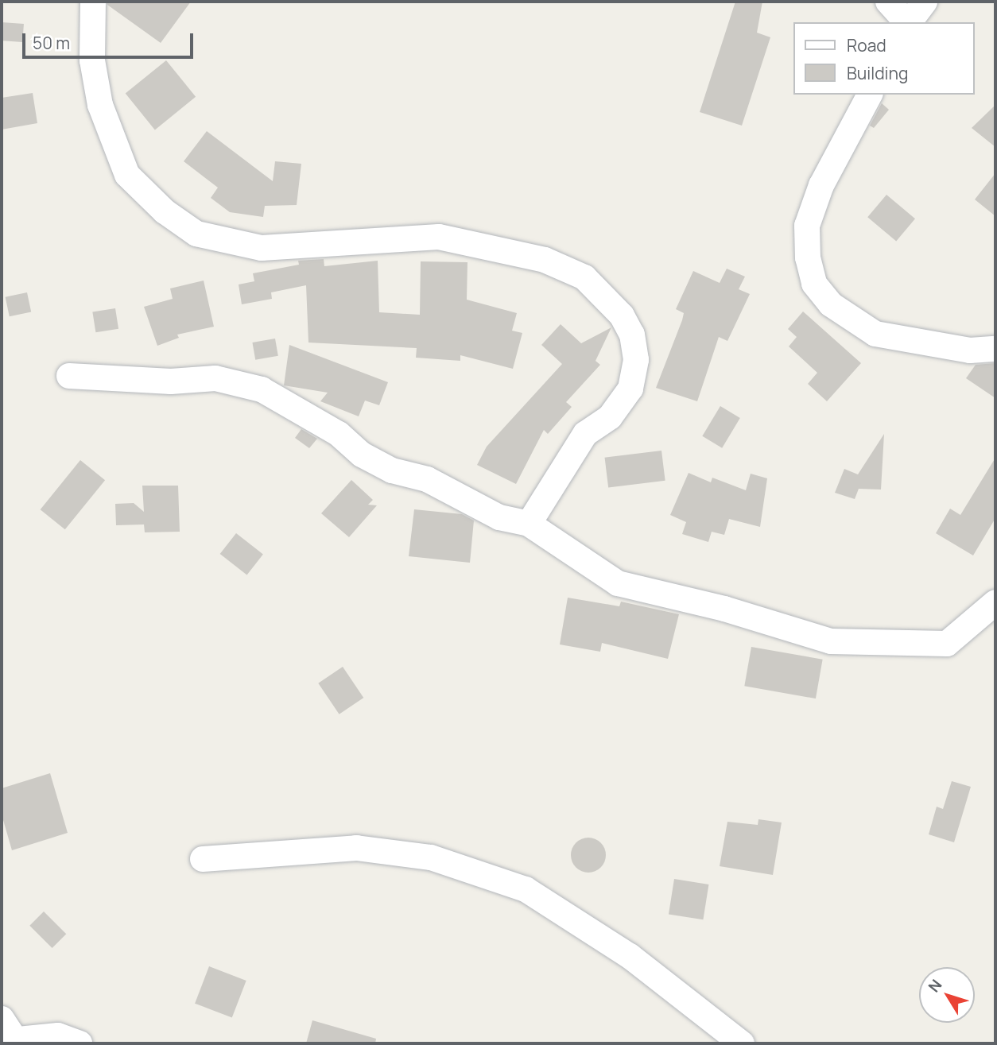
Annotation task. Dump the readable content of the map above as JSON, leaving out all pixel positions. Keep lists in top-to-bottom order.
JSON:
{
  "legend": ["Road", "Building"],
  "scale_bar": "50 m",
  "north": "top left"
}
